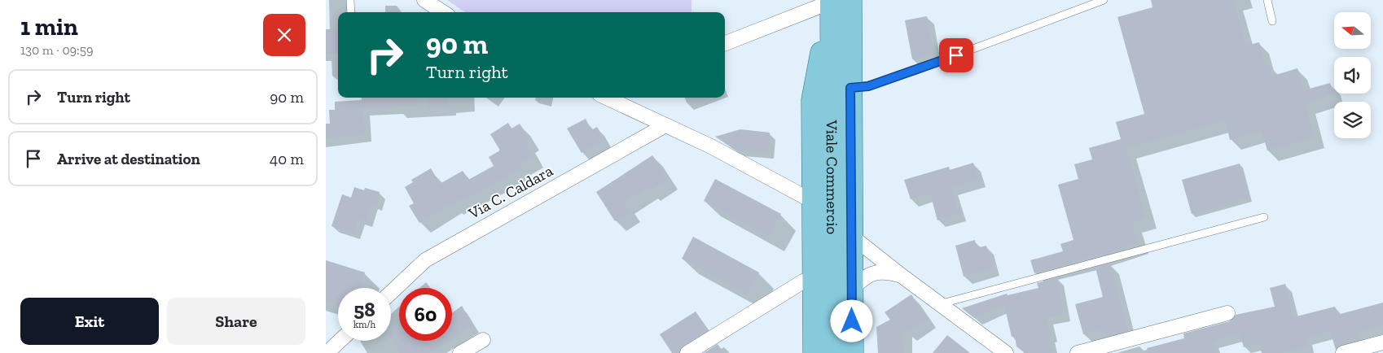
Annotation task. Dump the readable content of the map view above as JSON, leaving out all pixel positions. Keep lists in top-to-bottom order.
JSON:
{
  "streets": {
    "main road": ["Viale Commercio"],
    "street": ["Via C. Caldara"]
  },
  "north": "left",
  "page": {
    "heading": ["1 min", "130 m · 09:59"],
    "turn": ["90 m", "Turn right"],
    "list": [
      {
        "name": "Turn right",
        "value": "90 m"
      },
      {
        "name": "Arrive at destination",
        "value": "40 m"
      }
    ],
    "speed": "58 km/h",
    "limit": "60",
    "buttons": ["Exit", "Share"]
  }
}
